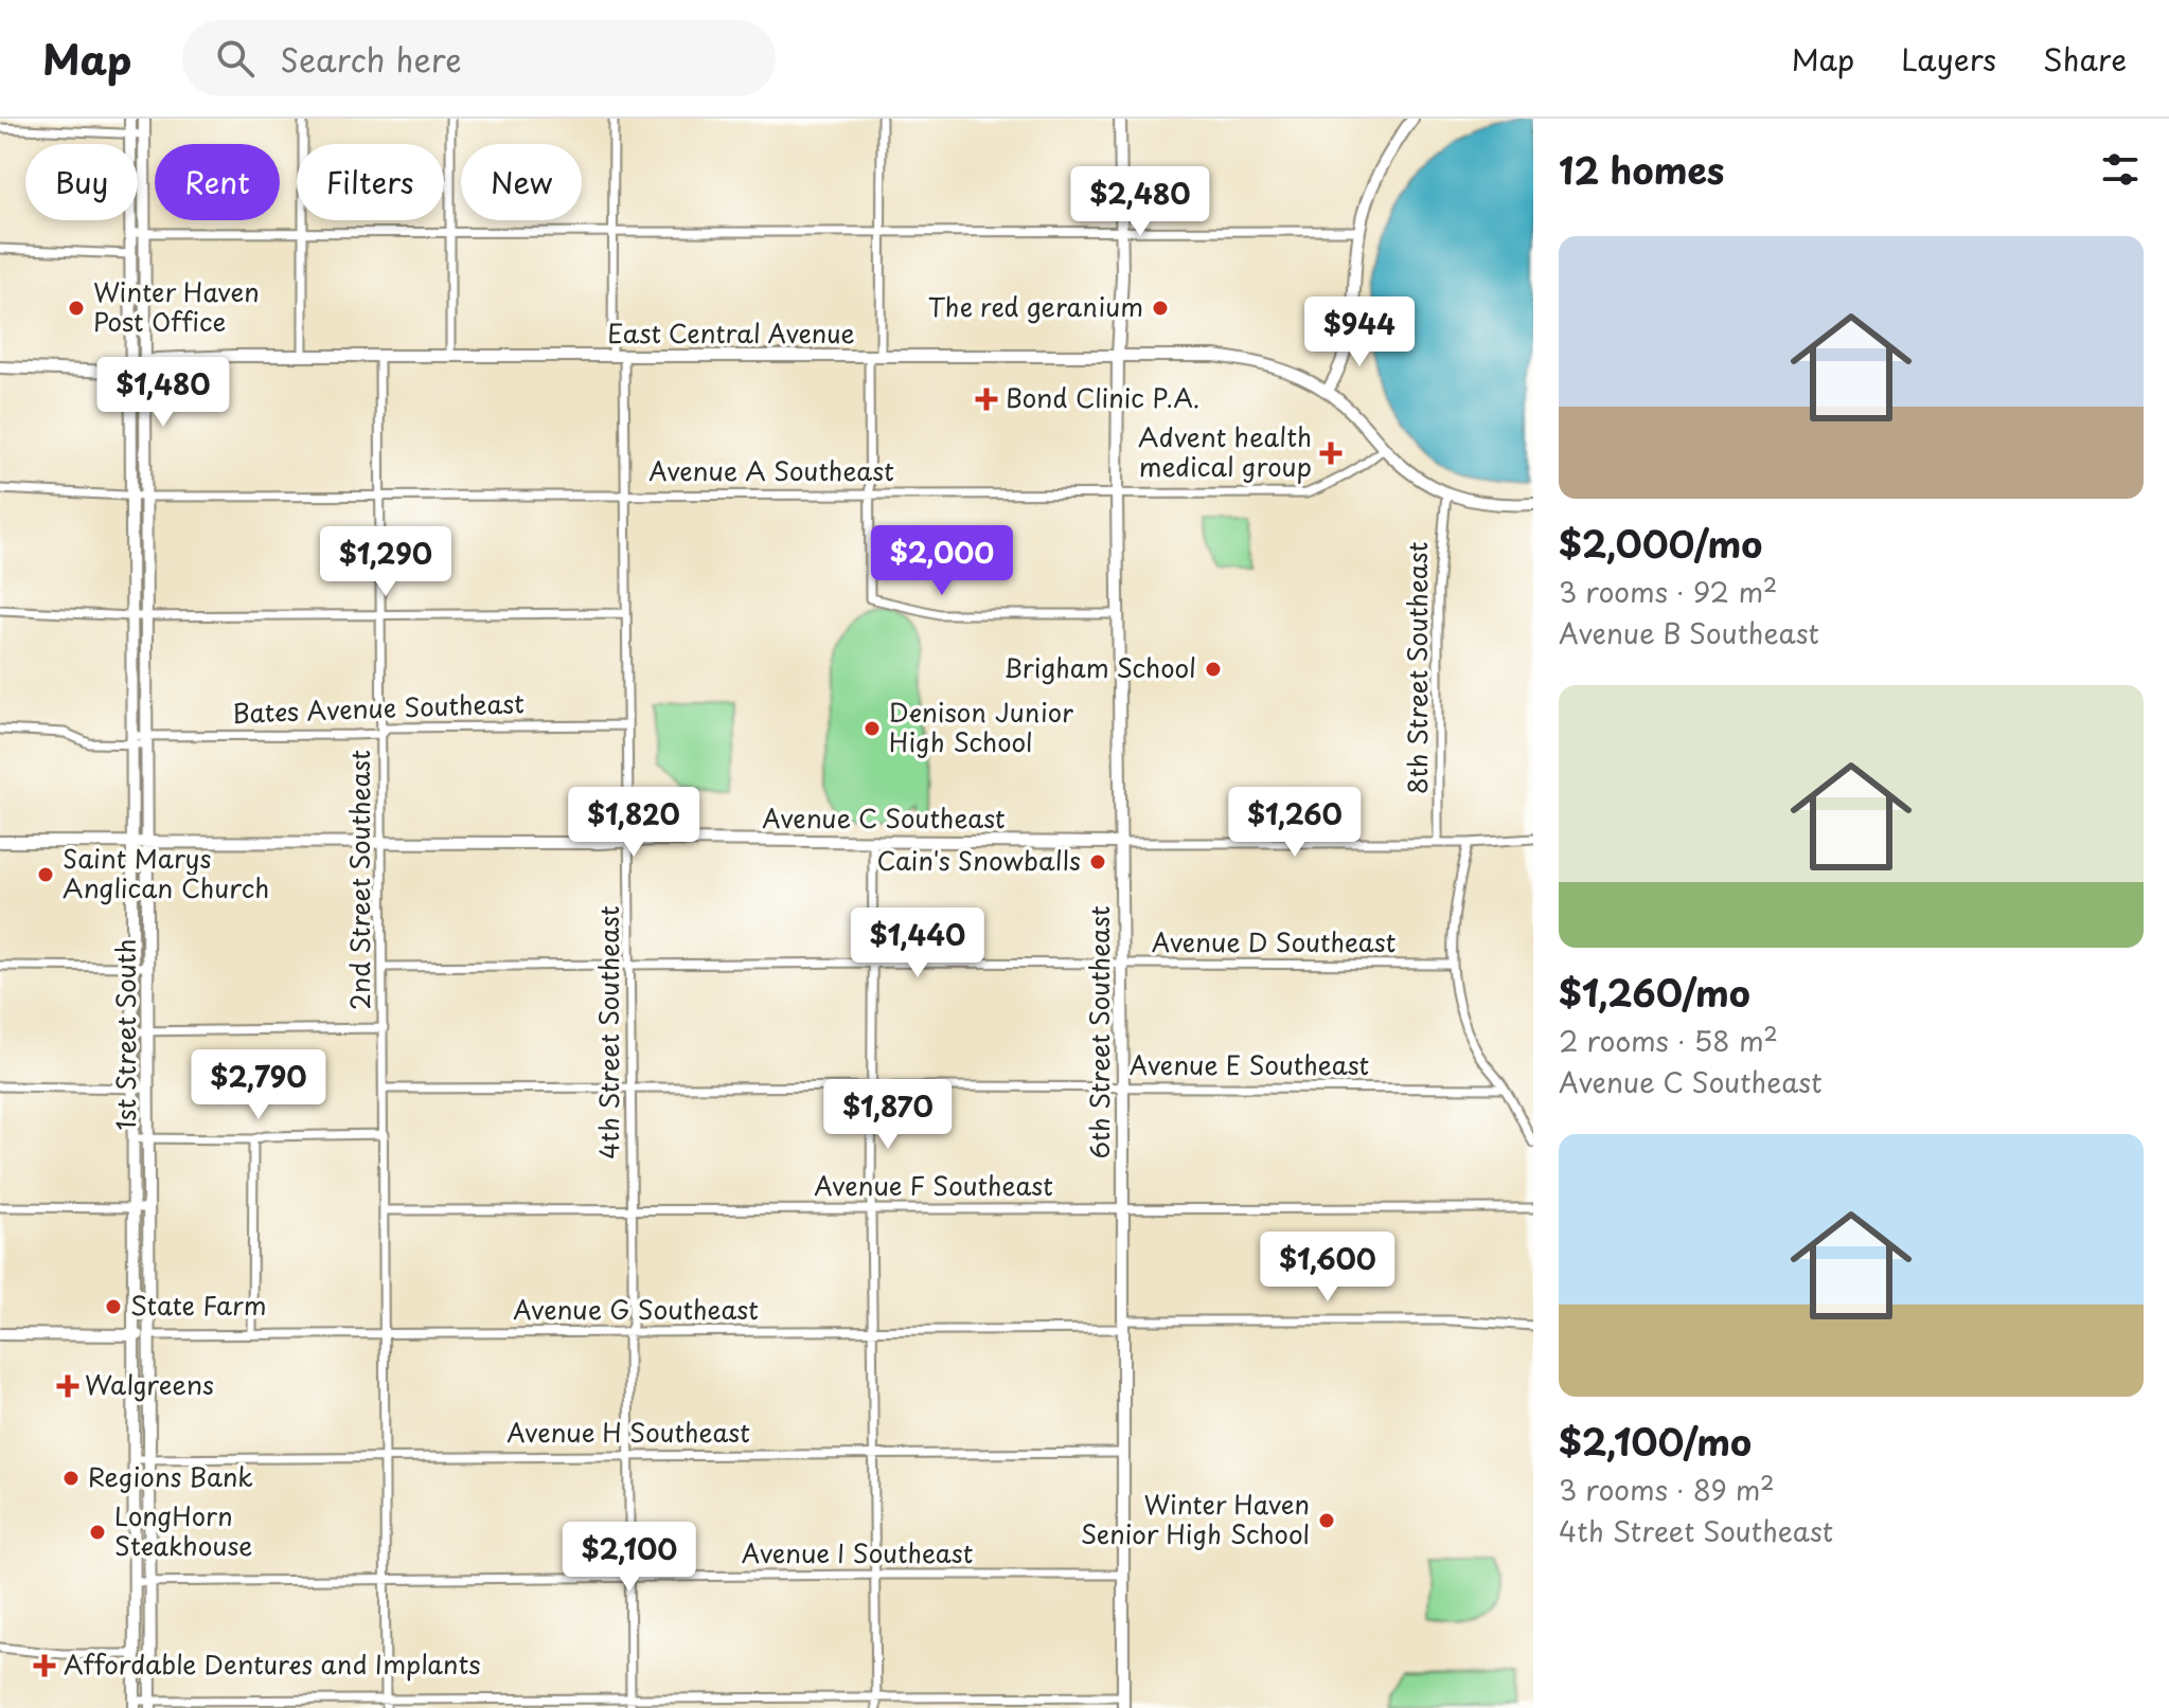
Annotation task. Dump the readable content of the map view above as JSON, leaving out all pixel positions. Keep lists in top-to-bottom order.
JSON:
{
  "streets": {
    "main road": [
      "East Central Avenue",
      "Avenue C Southeast",
      "6th Street Southeast",
      "1st Street South"
    ],
    "street": [
      "Avenue A Southeast",
      "8th Street Southeast",
      "Bates Avenue Southeast",
      "2nd Street Southeast",
      "Avenue D Southeast",
      "4th Street Southeast",
      "Avenue E Southeast",
      "Avenue F Southeast",
      "Avenue G Southeast",
      "Avenue H Southeast",
      "Avenue I Southeast"
    ]
  },
  "crossings": [
    ["East Central Avenue", "Avenue A Southeast"],
    ["East Central Avenue", "8th Street Southeast"],
    ["East Central Avenue", "2nd Street Southeast"],
    ["East Central Avenue", "4th Street Southeast"],
    ["East Central Avenue", "6th Street Southeast"],
    ["East Central Avenue", "1st Street South"],
    ["Avenue A Southeast", "2nd Street Southeast"],
    ["Avenue A Southeast", "4th Street Southeast"],
    ["Avenue A Southeast", "6th Street Southeast"],
    ["Avenue A Southeast", "1st Street South"],
    ["8th Street Southeast", "Avenue C Southeast"],
    ["Bates Avenue Southeast", "2nd Street Southeast"],
    ["Bates Avenue Southeast", "4th Street Southeast"],
    ["Bates Avenue Southeast", "1st Street South"],
    ["Avenue C Southeast", "2nd Street Southeast"],
    ["Avenue C Southeast", "4th Street Southeast"],
    ["Avenue C Southeast", "6th Street Southeast"],
    ["Avenue C Southeast", "1st Street South"],
    ["2nd Street Southeast", "Avenue D Southeast"],
    ["2nd Street Southeast", "Avenue E Southeast"],
    ["2nd Street Southeast", "Avenue F Southeast"],
    ["2nd Street Southeast", "Avenue G Southeast"],
    ["2nd Street Southeast", "Avenue H Southeast"],
    ["2nd Street Southeast", "Avenue I Southeast"],
    ["Avenue D Southeast", "4th Street Southeast"],
    ["Avenue D Southeast", "6th Street Southeast"],
    ["4th Street Southeast", "Avenue E Southeast"],
    ["4th Street Southeast", "Avenue F Southeast"],
    ["4th Street Southeast", "Avenue G Southeast"],
    ["4th Street Southeast", "Avenue H Southeast"],
    ["4th Street Southeast", "Avenue I Southeast"],
    ["6th Street Southeast", "Avenue E Southeast"],
    ["6th Street Southeast", "Avenue F Southeast"],
    ["6th Street Southeast", "Avenue G Southeast"],
    ["6th Street Southeast", "Avenue H Southeast"],
    ["6th Street Southeast", "Avenue I Southeast"],
    ["1st Street South", "Avenue G Southeast"],
    ["1st Street South", "Avenue H Southeast"],
    ["1st Street South", "Avenue I Southeast"]
  ],
  "places": {
    "other": [
      "Winter Haven Post Office",
      "The red geranium",
      "Brigham School",
      "Denison Junior High School",
      "Cain's Snowballs",
      "Saint Marys Anglican Church",
      "State Farm",
      "Regions Bank",
      "Winter Haven Senior High School",
      "LongHorn Steakhouse"
    ],
    "health": [
      "Bond Clinic P.A.",
      "Advent health medical group",
      "Walgreens",
      "Affordable Dentures and Implants"
    ]
  },
  "page": {
    "header": "Map",
    "search": "Search here",
    "nav": ["Map", "Layers", "Share"],
    "heading": "12 homes",
    "chip": [
      "Buy",
      "Rent",
      "Filters",
      "New"
    ],
    "price": [
      "$2,480",
      "$944",
      "$1,480",
      "$2,000",
      "$1,290",
      "$1,820",
      "$1,260",
      "$1,440",
      "$2,790",
      "$1,870",
      "$1,600",
      "$2,100"
    ],
    "list": [
      {
        "name": "$2,000/mo",
        "note": "3 rooms · 92 m² · Avenue B Southeast"
      },
      {
        "name": "$1,260/mo",
        "note": "2 rooms · 58 m² · Avenue C Southeast"
      },
      {
        "name": "$2,100/mo",
        "note": "3 rooms · 89 m² · 4th Street Southeast"
      }
    ]
  }
}
